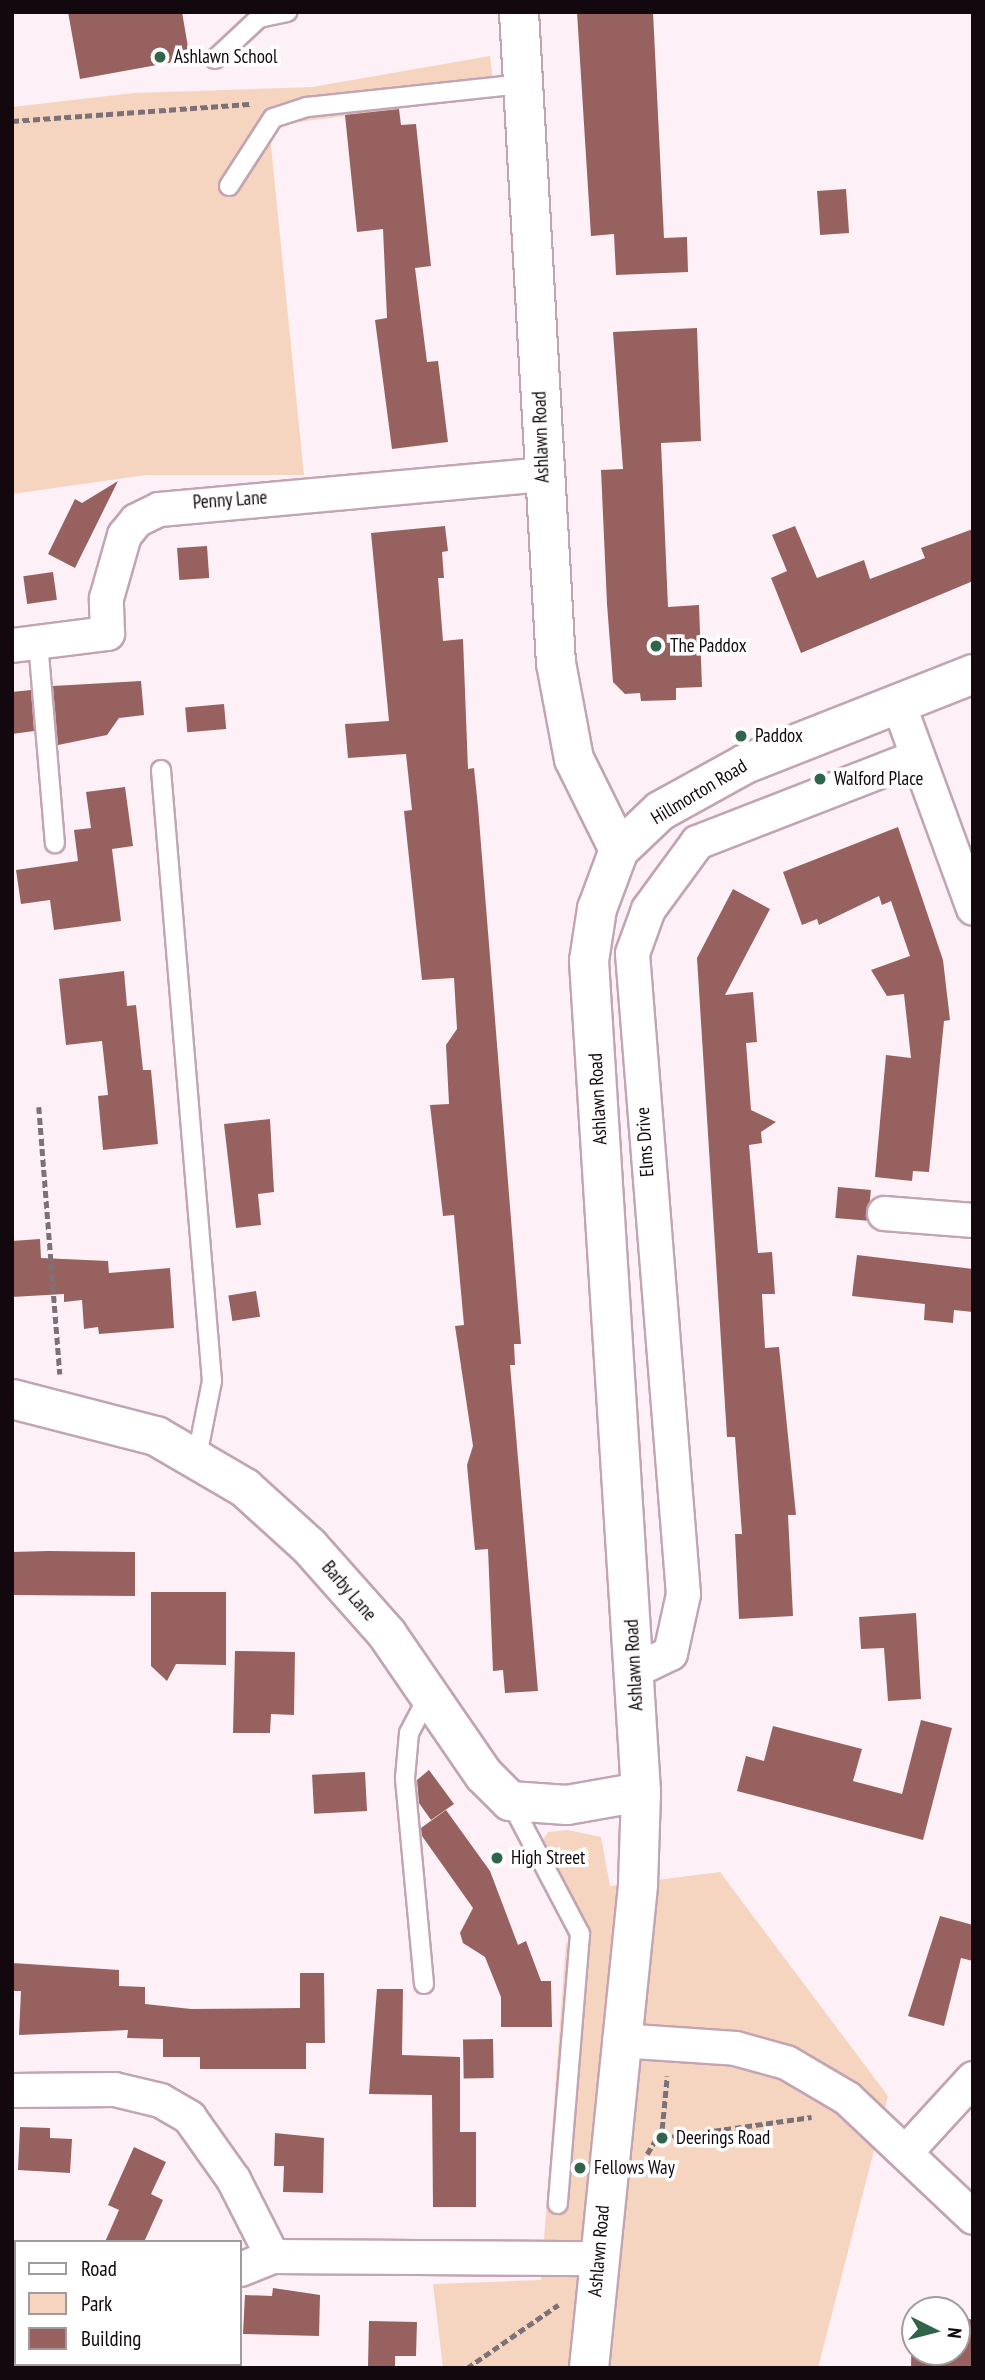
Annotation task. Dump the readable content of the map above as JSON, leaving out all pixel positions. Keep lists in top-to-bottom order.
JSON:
{
  "streets": {
    "main road": ["Ashlawn Road", "Hillmorton Road", "Barby Lane"],
    "street": ["Penny Lane", "Elms Drive"]
  },
  "crossings": [
    ["Ashlawn Road", "Penny Lane"],
    ["Ashlawn Road", "Hillmorton Road"],
    ["Ashlawn Road", "Elms Drive"]
  ],
  "places": [
    "Ashlawn School",
    "The Paddox",
    "Paddox",
    "Walford Place",
    "High Street",
    "Deerings Road",
    "Fellows Way"
  ],
  "legend": ["Road", "Park", "Building"],
  "north": "right"
}
